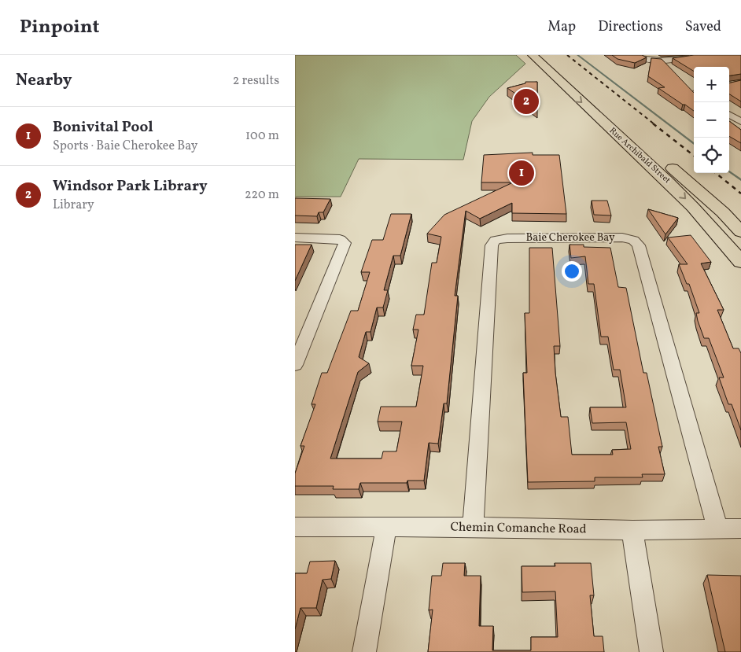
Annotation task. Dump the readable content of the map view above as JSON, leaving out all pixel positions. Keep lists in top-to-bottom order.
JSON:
{
  "streets": {
    "main road": ["Rue Archibald Street"],
    "street": ["Baie Cherokee Bay", "Chemin Comanche Road"]
  },
  "crossings": [
    ["Baie Cherokee Bay", "Chemin Comanche Road"]
  ],
  "page": {
    "header": "Pinpoint",
    "nav": ["Map", "Directions", "Saved"],
    "heading": ["Nearby", "2 results"],
    "map_buttons": ["+", "−"],
    "pins": ["2", "1"],
    "list": [
      {
        "mark": "1",
        "name": "Bonivital Pool",
        "note": "Sports · Baie Cherokee Bay",
        "value": "100 m"
      },
      {
        "mark": "2",
        "name": "Windsor Park Library",
        "note": "Library",
        "value": "220 m"
      }
    ]
  }
}
